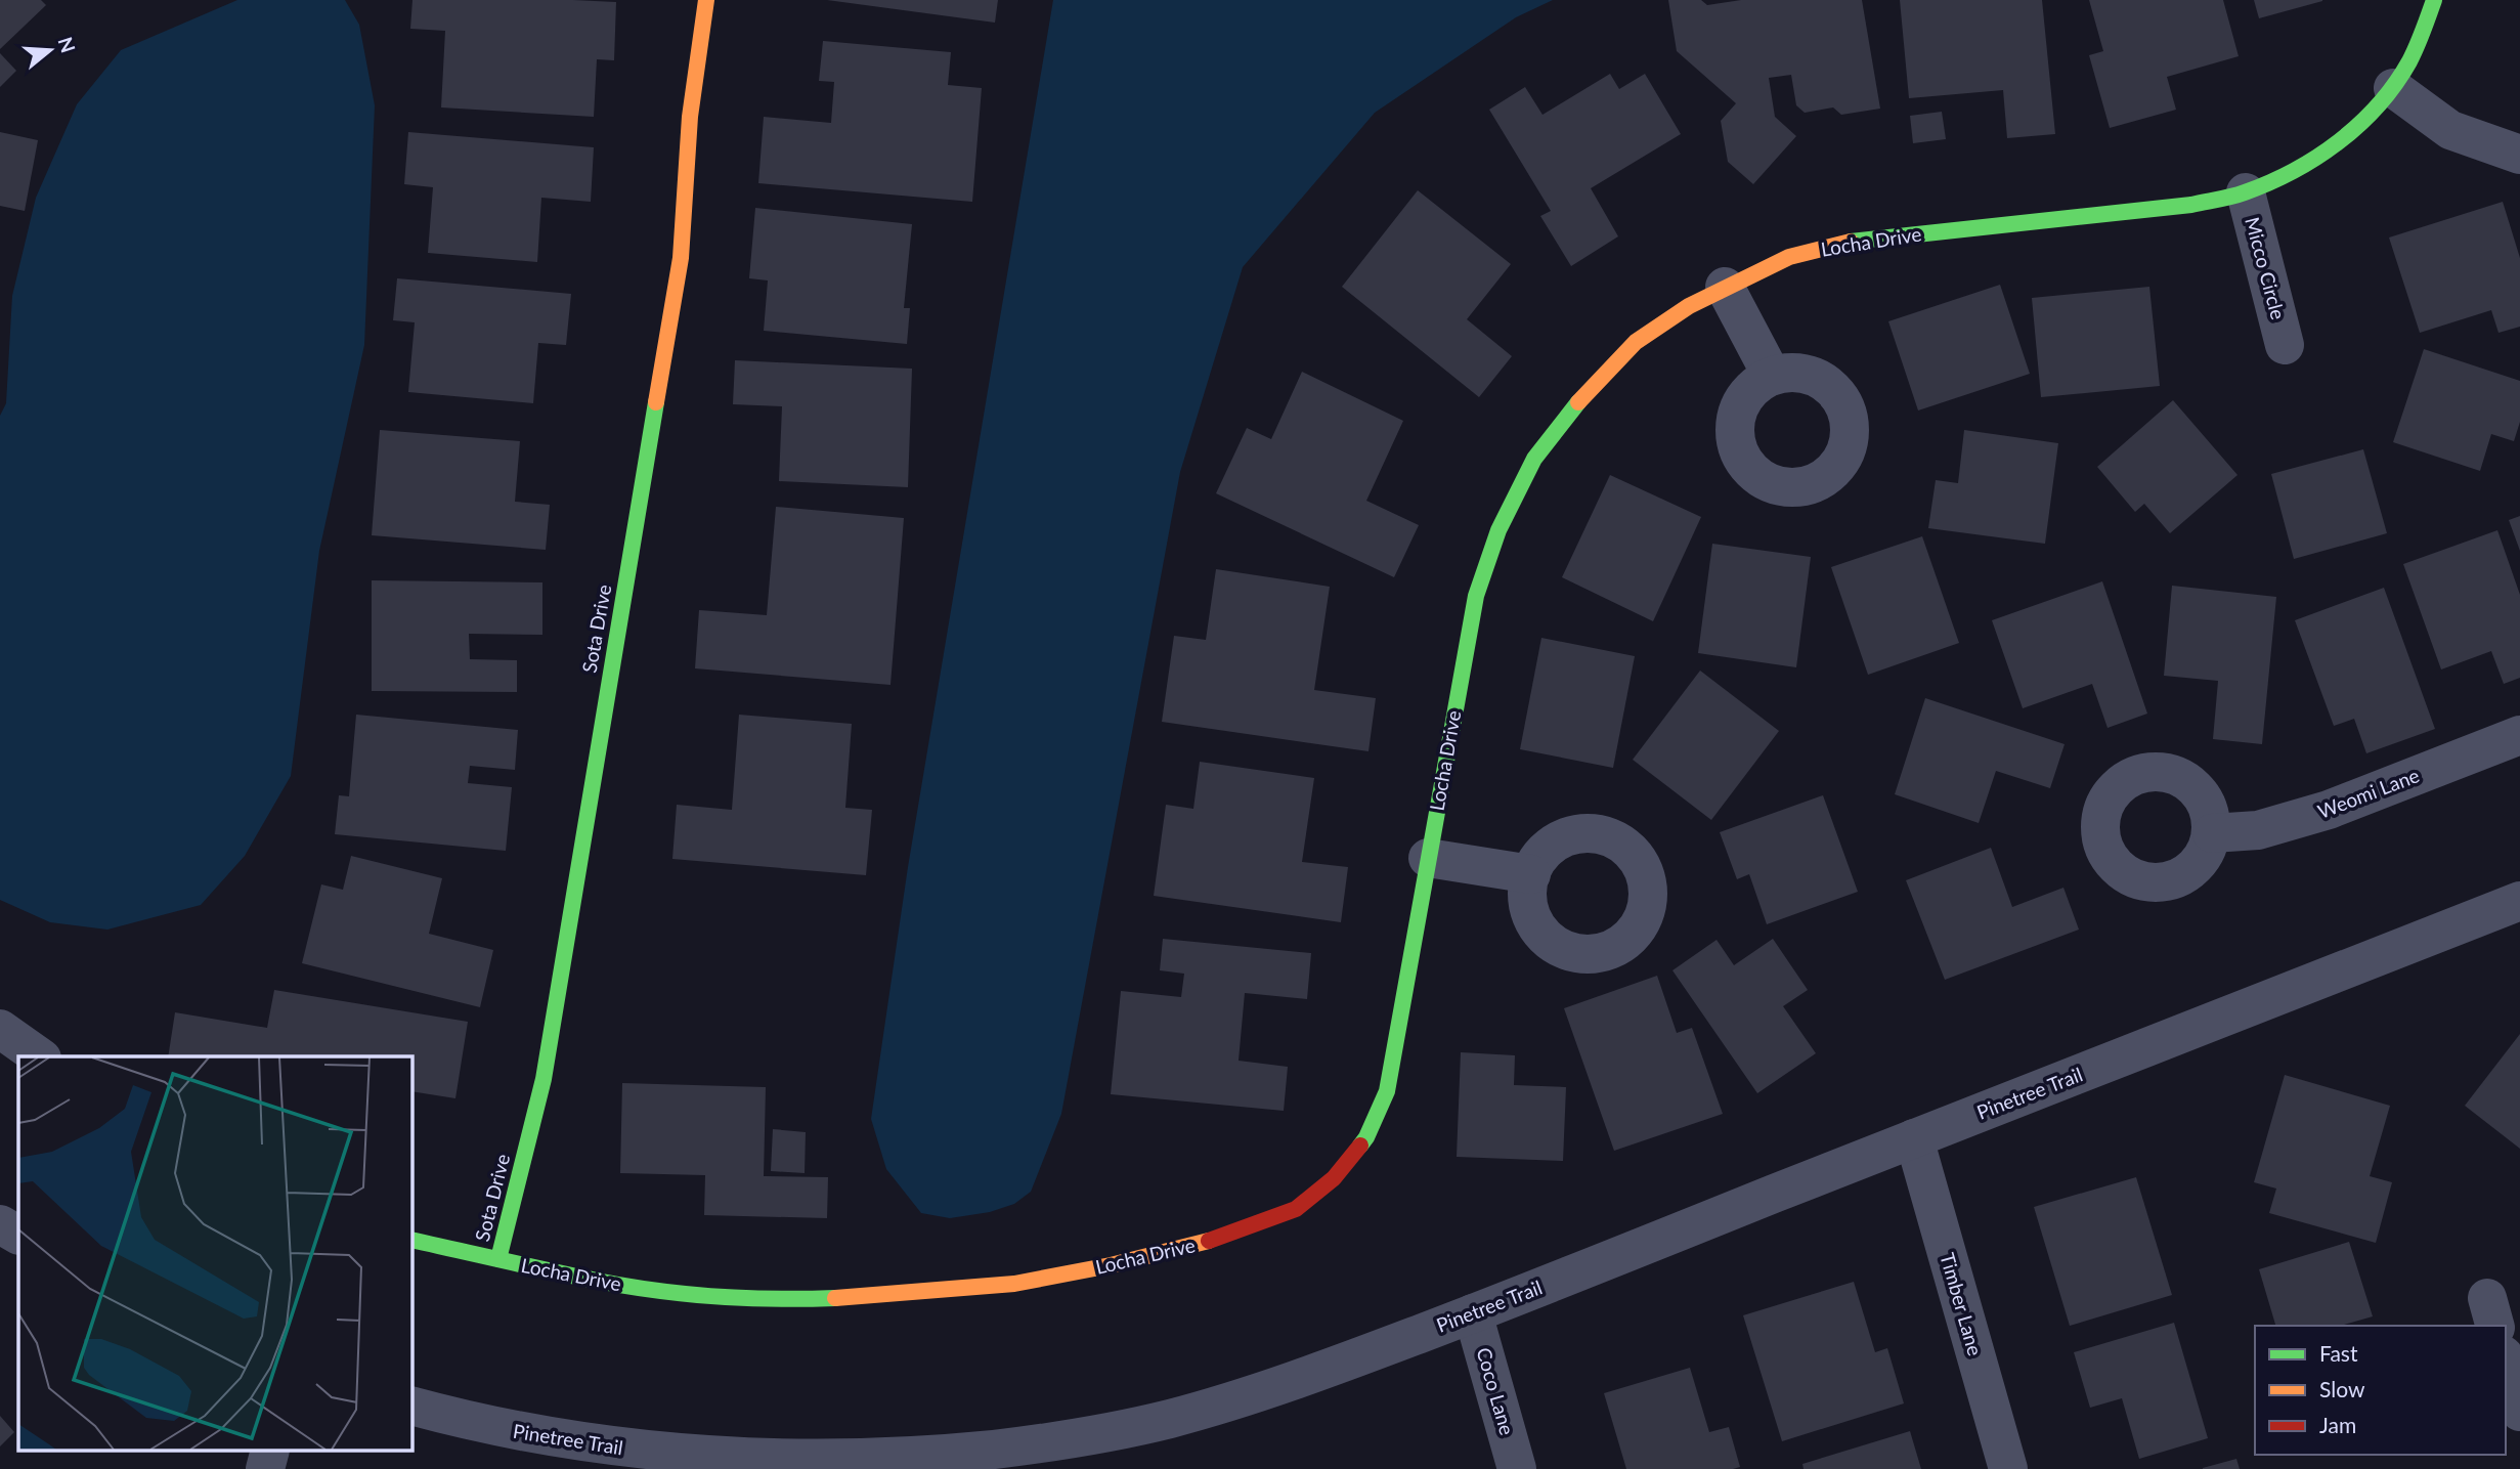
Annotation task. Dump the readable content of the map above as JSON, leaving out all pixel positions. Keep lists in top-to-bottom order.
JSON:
{
  "streets": {
    "street": [
      "Locha Drive",
      "Micco Circle",
      "Sota Drive",
      "Weomi Lane",
      "Pinetree Trail",
      "Timber Lane",
      "Coco Lane"
    ]
  },
  "crossings": [
    ["Locha Drive", "Micco Circle"],
    ["Locha Drive", "Sota Drive"],
    ["Pinetree Trail", "Timber Lane"],
    ["Pinetree Trail", "Coco Lane"]
  ],
  "legend": ["Fast", "Slow", "Jam"],
  "north": "right"
}
